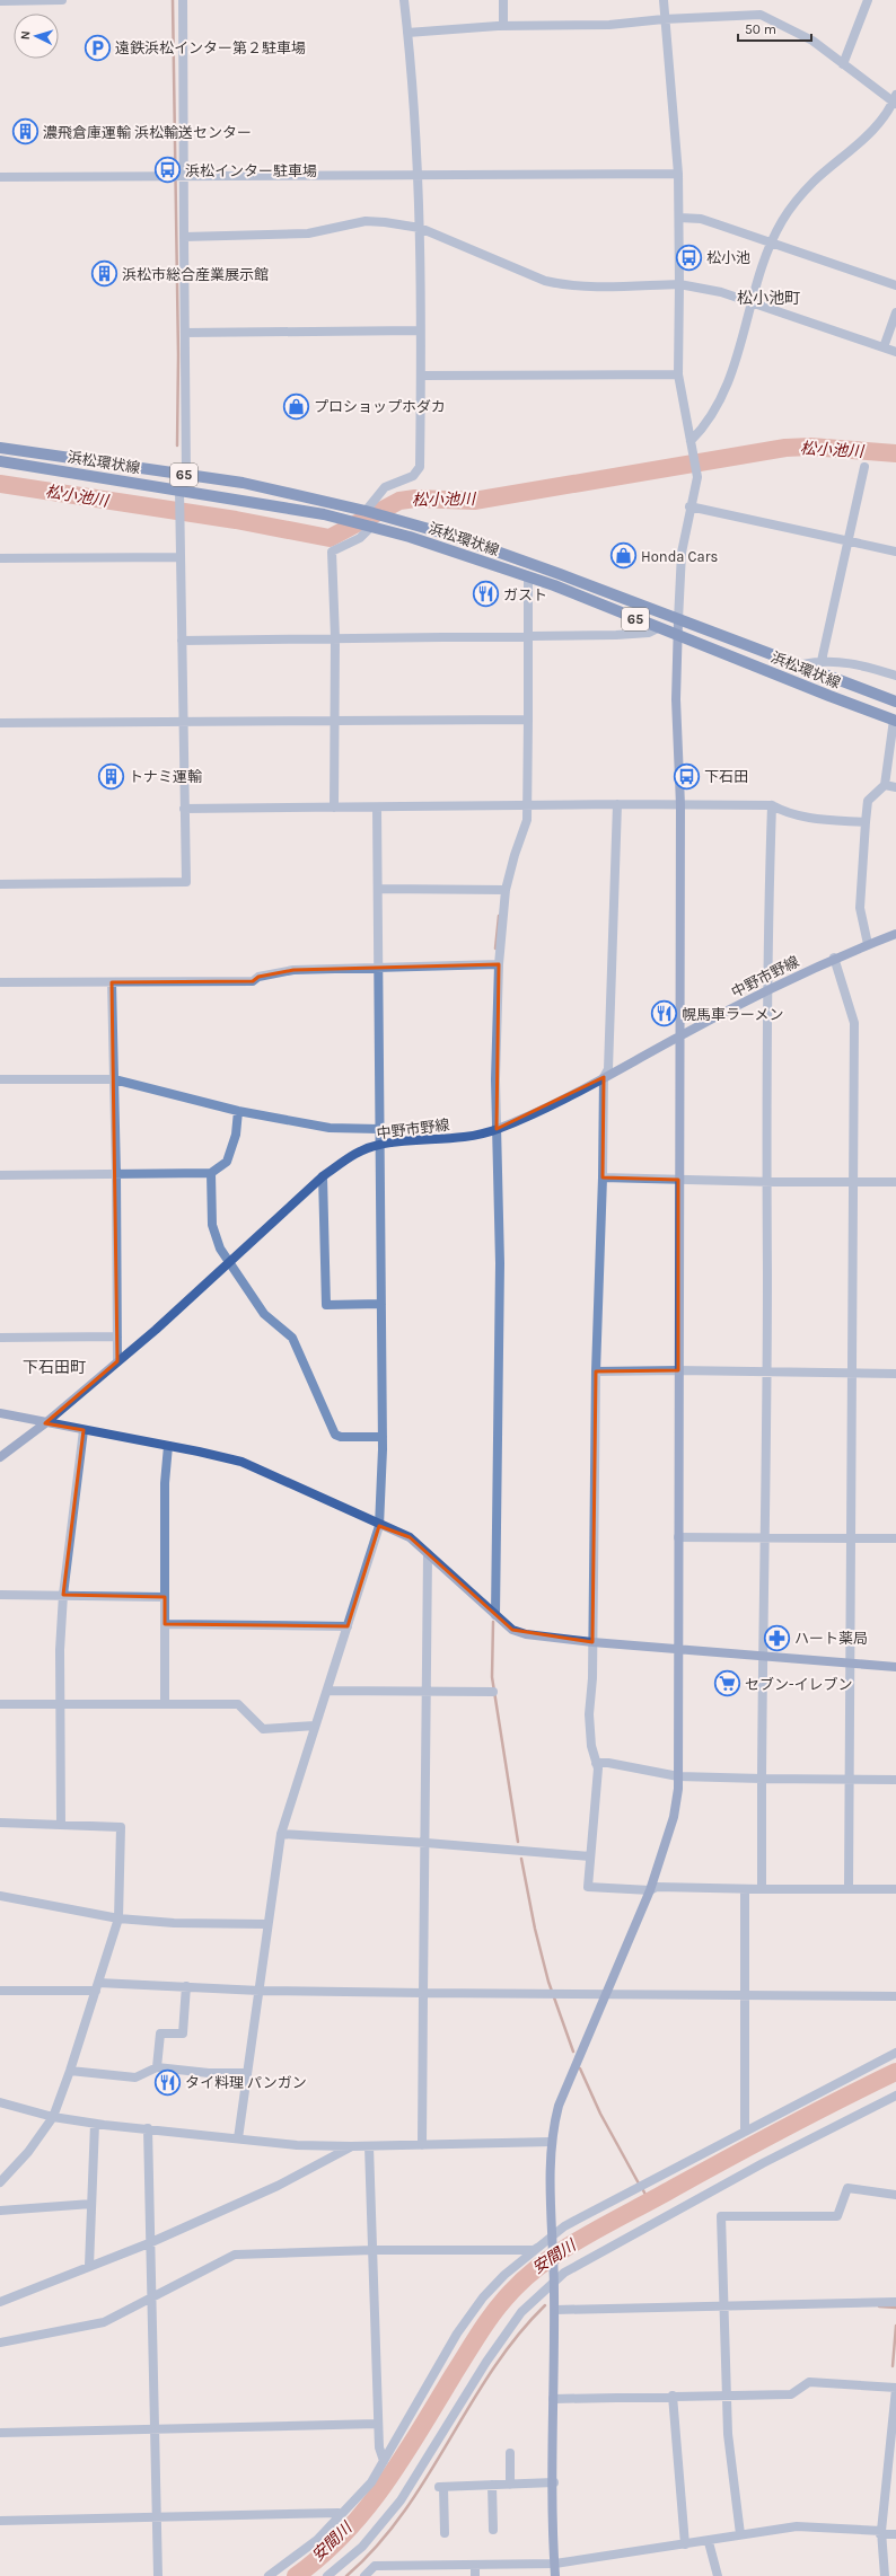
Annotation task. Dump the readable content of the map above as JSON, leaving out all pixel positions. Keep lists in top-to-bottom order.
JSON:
{
  "streets": {
    "main road": ["浜松環状線", "65"],
    "street": ["中野市野線"]
  },
  "districts": ["松小池町", "下石田町"],
  "water": ["松小池川", "安間川"],
  "places": {
    "parking": ["遠鉄浜松インター第２駐車場"],
    "building": ["濃飛倉庫運輸 浜松輸送センター", "浜松市総合産業展示館", "トナミ運輸"],
    "bus stop": ["浜松インター駐車場", "松小池", "下石田"],
    "shop": ["プロショップホダカ", "Honda Cars"],
    "restaurant": ["ガスト", "幌馬車ラーメン", "タイ料理 パンガン"],
    "pharmacy": ["ハート薬局"],
    "supermarket": ["セブン-イレブン"]
  },
  "scale_bar": "50 m",
  "north": "left"
}
